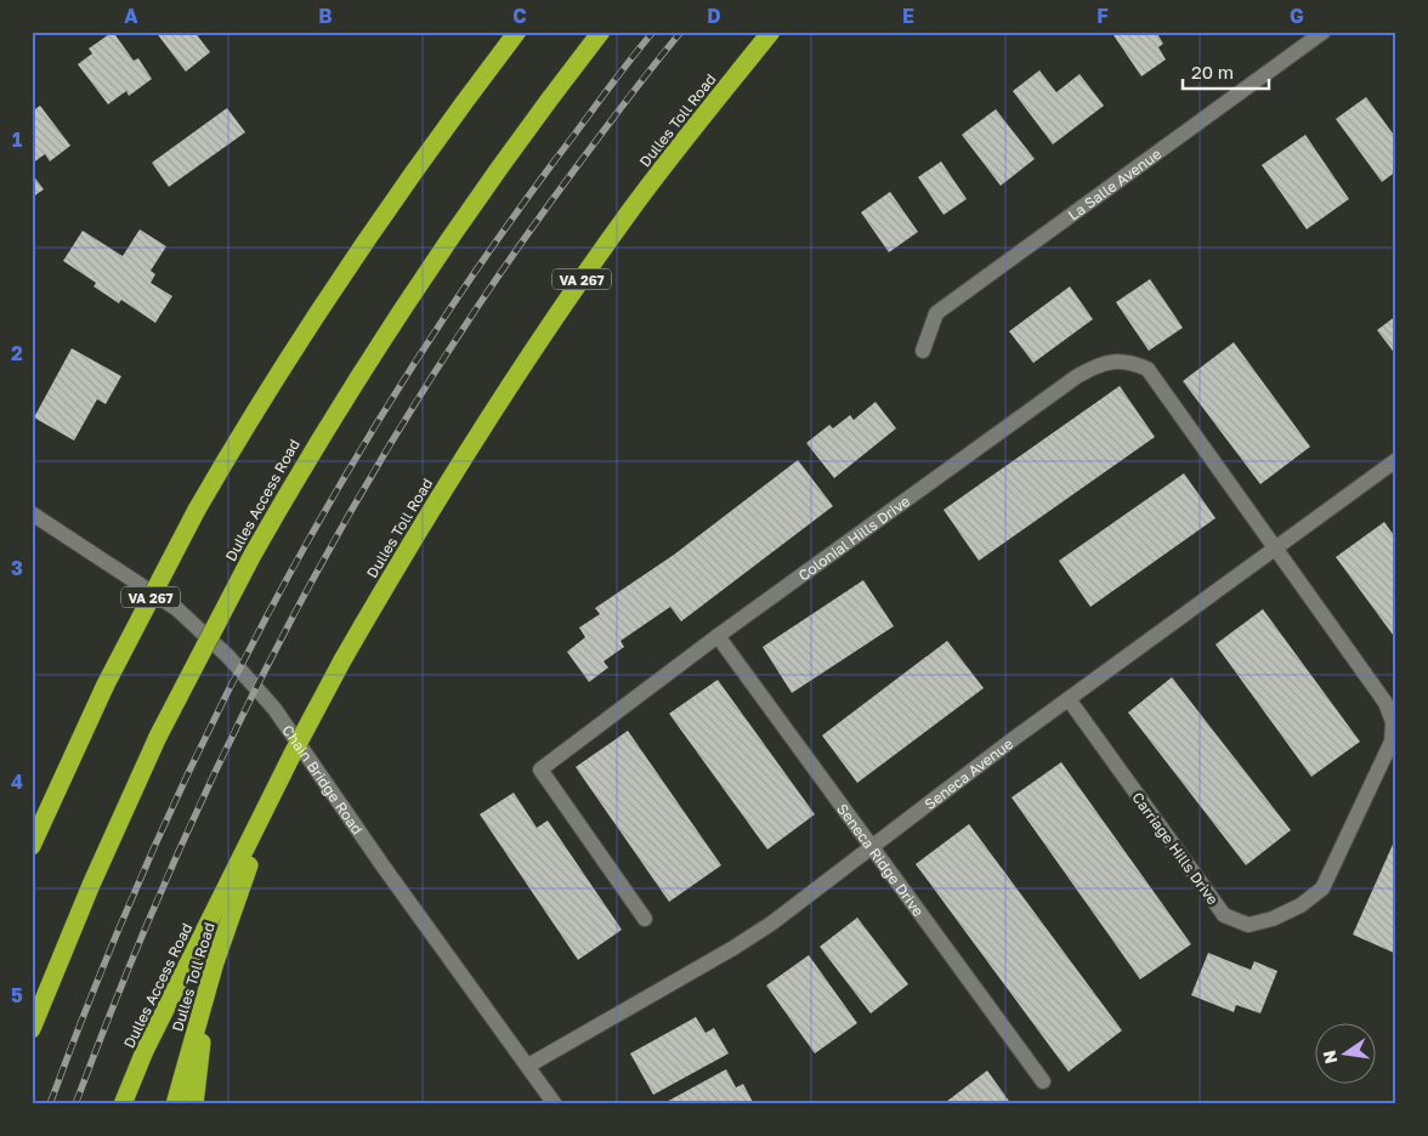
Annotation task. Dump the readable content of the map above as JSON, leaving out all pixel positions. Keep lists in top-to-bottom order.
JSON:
{
  "streets": {
    "highway": ["Dulles Toll Road", "VA 267", "Dulles Access Road"],
    "street": [
      "La Salle Avenue",
      "Colonial Hills Drive",
      "Seneca Avenue",
      "Chain Bridge Road",
      "Carriage Hills Drive",
      "Seneca Ridge Drive"
    ]
  },
  "crossings": [
    ["Dulles Toll Road", "Dulles Access Road"],
    ["Colonial Hills Drive", "Seneca Avenue"],
    ["Colonial Hills Drive", "Carriage Hills Drive"],
    ["Colonial Hills Drive", "Seneca Ridge Drive"],
    ["Seneca Avenue", "Chain Bridge Road"],
    ["Seneca Avenue", "Carriage Hills Drive"],
    ["Seneca Avenue", "Seneca Ridge Drive"]
  ],
  "scale_bar": "20 m",
  "north": "left",
  "grid": {
    "columns": [
      "A",
      "B",
      "C",
      "D",
      "E",
      "F",
      "G"
    ],
    "rows": [
      "1",
      "2",
      "3",
      "4",
      "5"
    ]
  }
}
